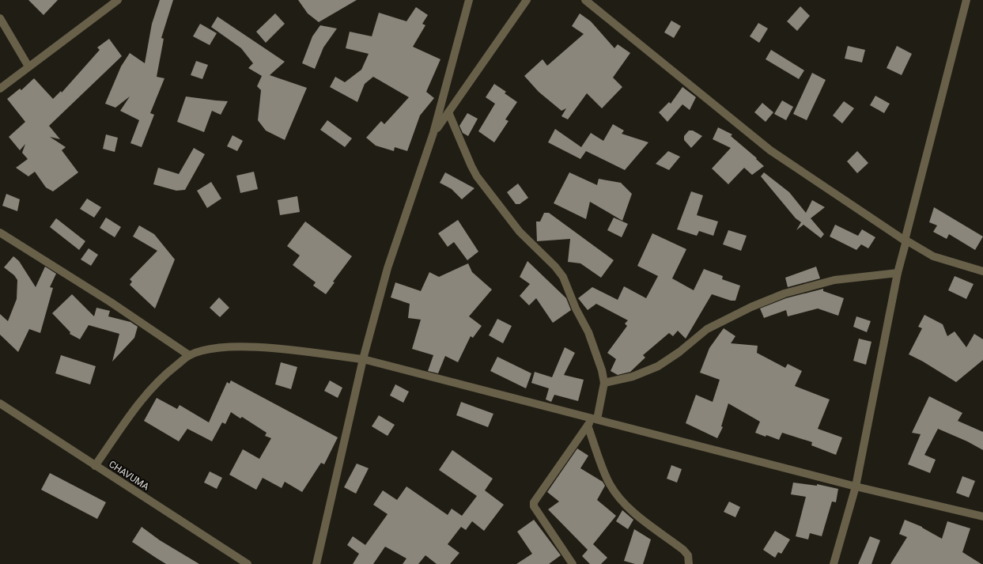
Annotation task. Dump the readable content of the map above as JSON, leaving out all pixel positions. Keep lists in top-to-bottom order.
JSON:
{
  "streets": {
    "street": ["CHAVUMA"]
  }
}
